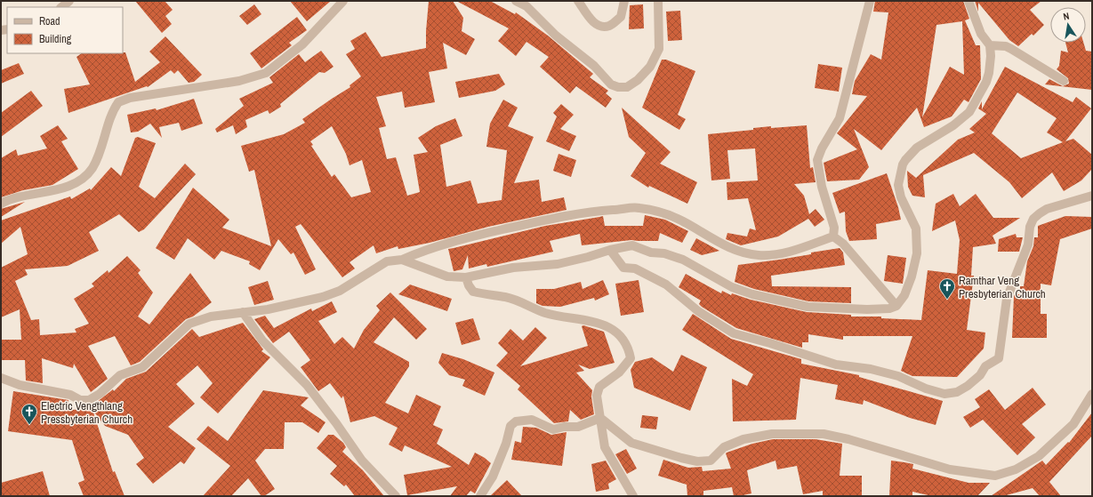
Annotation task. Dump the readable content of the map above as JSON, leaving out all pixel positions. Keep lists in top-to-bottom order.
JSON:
{
  "places": {
    "church": ["Ramthar Veng Presbyterian Church", "Electric Vengthlang Pressbyterian Church"]
  },
  "legend": ["Road", "Building"],
  "north": "top"
}
